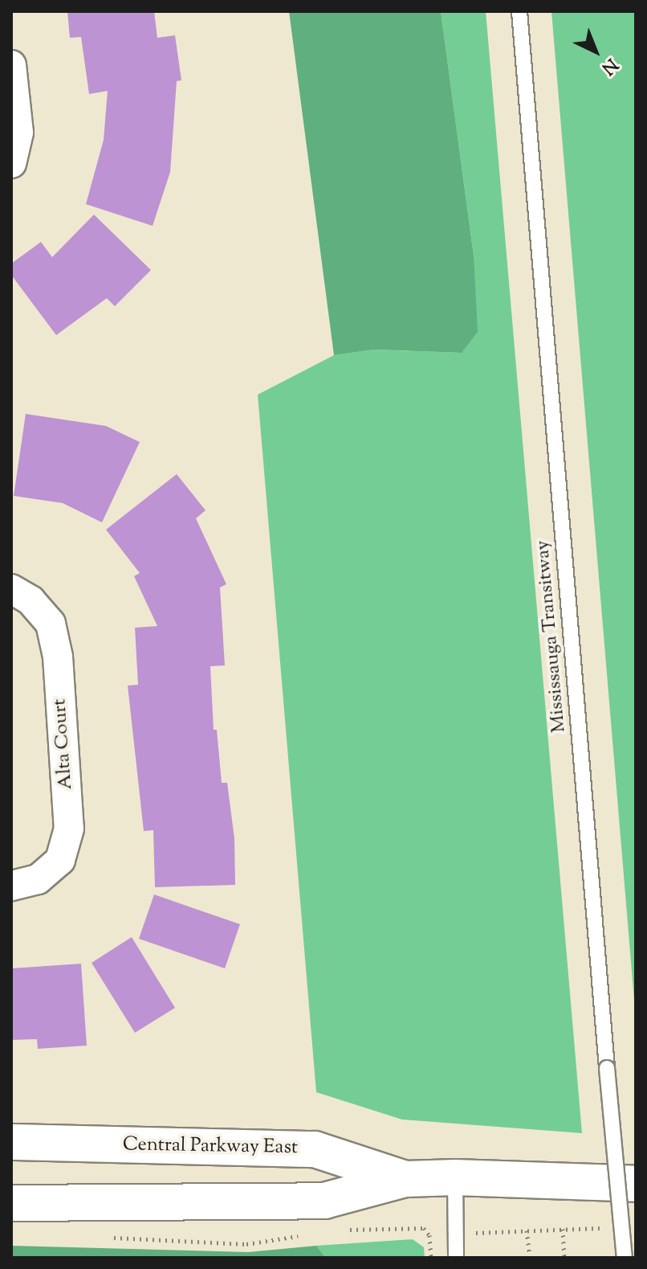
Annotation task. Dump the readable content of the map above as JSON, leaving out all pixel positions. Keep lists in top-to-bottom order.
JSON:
{
  "streets": {
    "street": ["Alta Court", "Central Parkway East"],
    "lane": ["Mississauga Transitway"]
  },
  "north": "bottom right"
}
